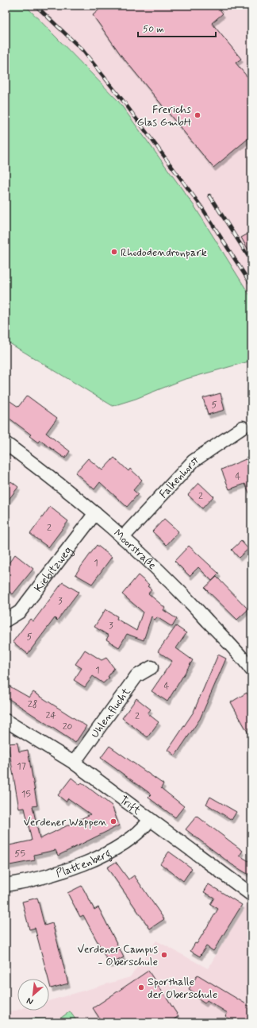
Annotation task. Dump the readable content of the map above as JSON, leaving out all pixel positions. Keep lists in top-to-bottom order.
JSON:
{
  "streets": {
    "street": [
      "Falkenhorst",
      "Moorstraße",
      "Kiebitzweg",
      "Uhlenflucht",
      "Trift",
      "Plattenberg"
    ]
  },
  "crossings": [
    ["Falkenhorst", "Moorstraße"],
    ["Moorstraße", "Kiebitzweg"],
    ["Uhlenflucht", "Trift"],
    ["Trift", "Plattenberg"]
  ],
  "places": [
    "Frerichs Glas GmbH",
    "Rhododendronpark",
    "Verdener Wappen",
    "Verdener Campus - Oberschule",
    "Sporthalle der Oberschule"
  ],
  "house_numbers": [
    "5",
    "4",
    "2",
    "2",
    "1",
    "3",
    "3",
    "5",
    "1",
    "4",
    "28",
    "24",
    "2",
    "20",
    "17",
    "15",
    "55"
  ],
  "scale_bar": "50 m",
  "north": "bottom left"
}
